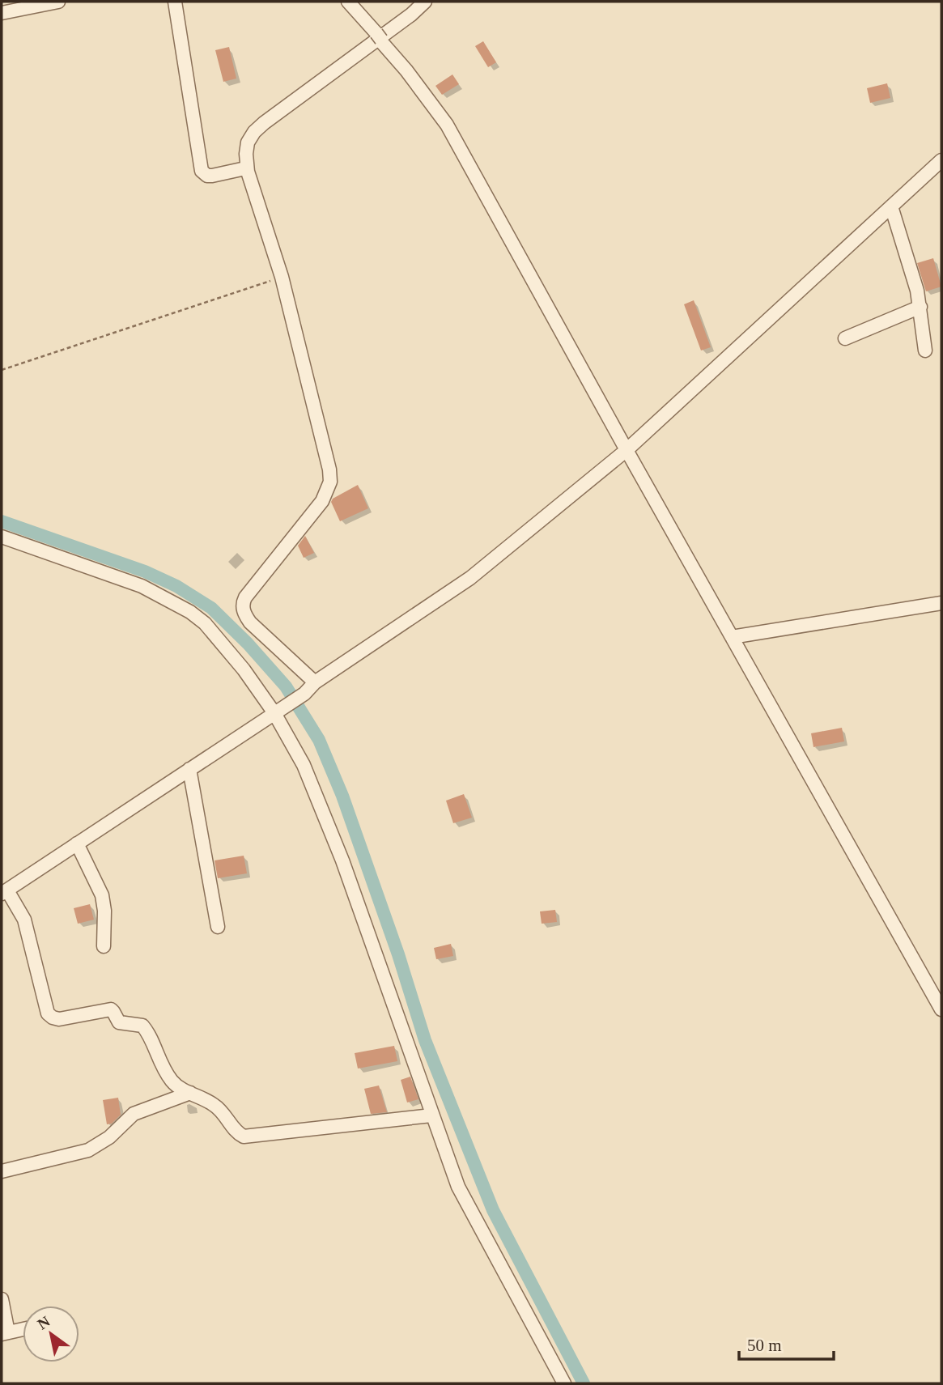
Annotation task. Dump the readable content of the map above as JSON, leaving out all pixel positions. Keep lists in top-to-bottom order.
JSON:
{
  "scale_bar": "50 m",
  "north": "top left"
}
